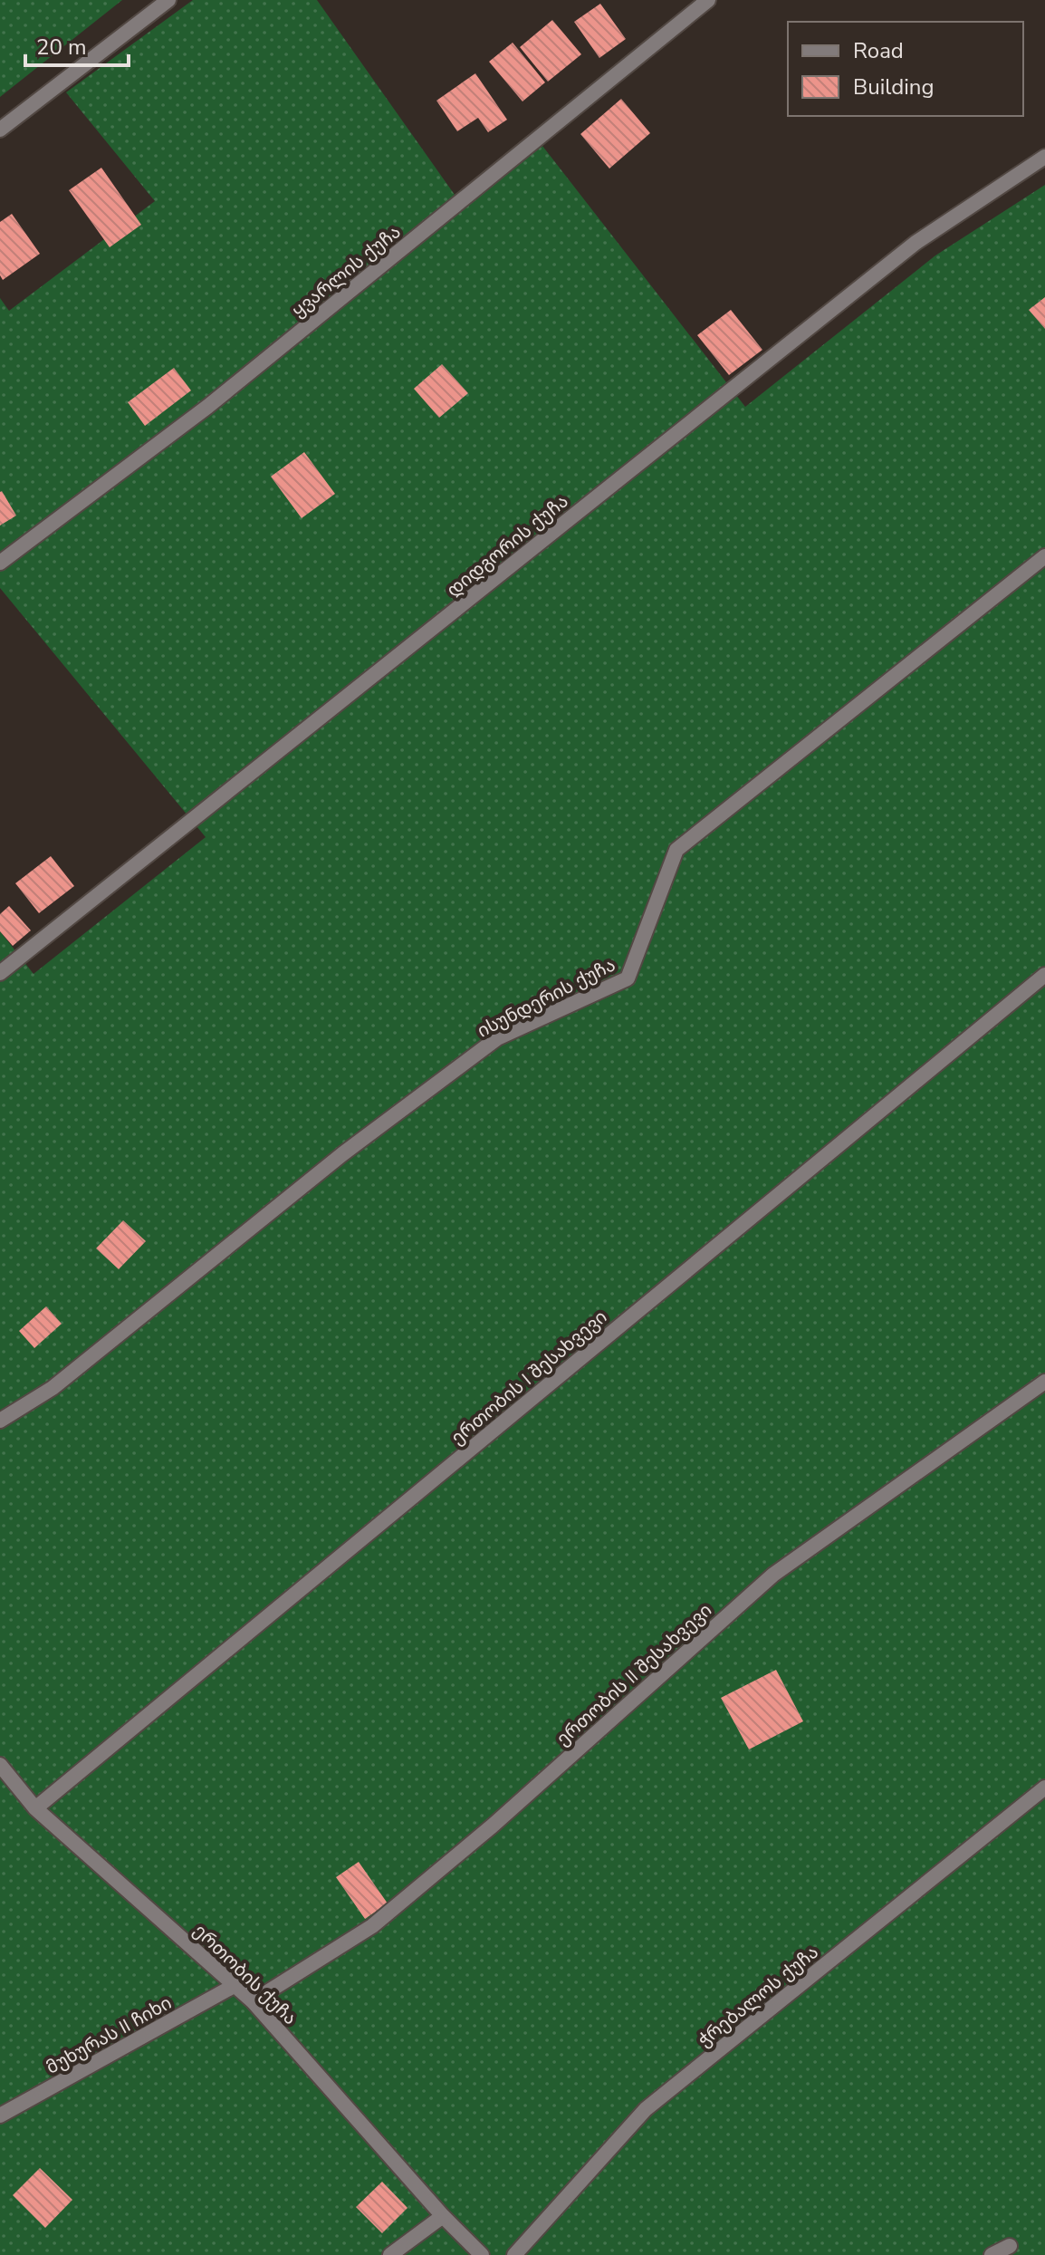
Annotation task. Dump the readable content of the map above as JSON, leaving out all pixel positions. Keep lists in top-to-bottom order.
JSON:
{
  "streets": {
    "street": [
      "ყვარლის ქუჩა",
      "დიდგორის ქუჩა",
      "ისუნდერის ქუჩა",
      "ერთობის I შესახვევი",
      "ერთობის II შესახვევი",
      "ერთობის ქუჩა",
      "ჭრებალოს ქუჩა",
      "მუხურას II ჩიხი"
    ]
  },
  "crossings": [
    ["ერთობის I შესახვევი", "ერთობის ქუჩა"],
    ["ერთობის II შესახვევი", "ერთობის ქუჩა"],
    ["ერთობის ქუჩა", "მუხურას II ჩიხი"]
  ],
  "legend": ["Road", "Building"],
  "scale_bar": "20 m"
}
